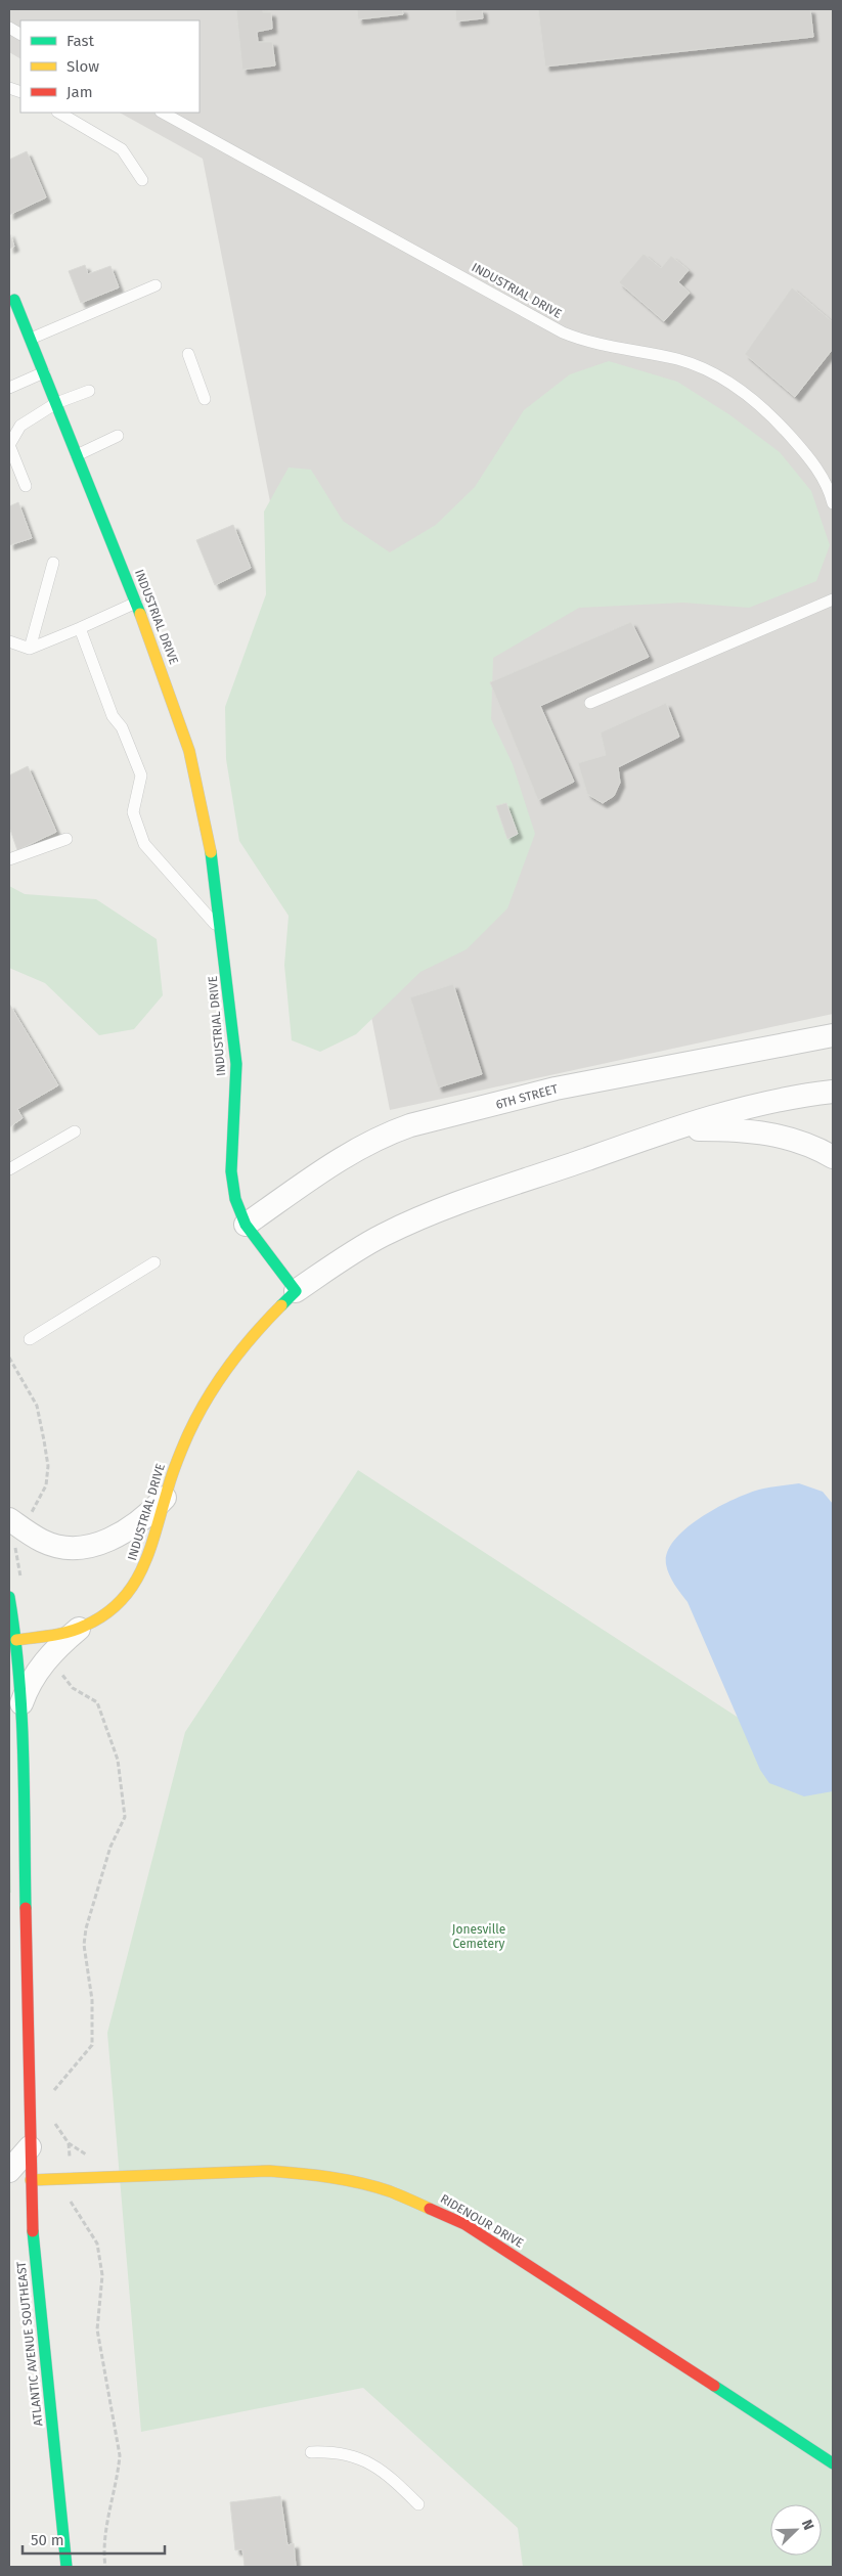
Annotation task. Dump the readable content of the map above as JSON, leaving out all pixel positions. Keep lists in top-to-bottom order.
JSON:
{
  "streets": {
    "street": [
      "INDUSTRIAL DRIVE",
      "6TH STREET",
      "RIDENOUR DRIVE",
      "ATLANTIC AVENUE SOUTHEAST"
    ]
  },
  "crossings": [
    ["INDUSTRIAL DRIVE", "6TH STREET"],
    ["INDUSTRIAL DRIVE", "ATLANTIC AVENUE SOUTHEAST"],
    ["RIDENOUR DRIVE", "ATLANTIC AVENUE SOUTHEAST"]
  ],
  "parks": ["Jonesville Cemetery"],
  "legend": ["Fast", "Slow", "Jam"],
  "scale_bar": "50 m",
  "north": "top right"
}
